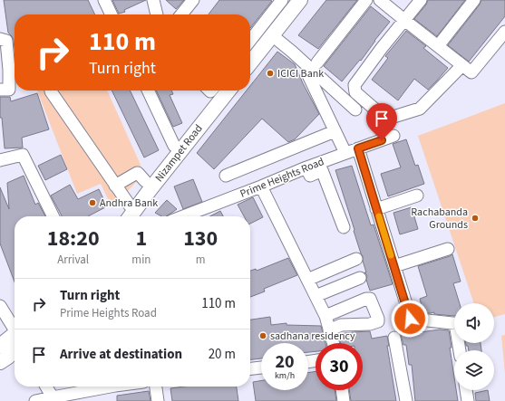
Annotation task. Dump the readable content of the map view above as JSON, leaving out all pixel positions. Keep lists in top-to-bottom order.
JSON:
{
  "streets": {
    "main road": ["Nizampet Road"],
    "street": ["Prime Heights Road"]
  },
  "places": [
    "ICICI Bank",
    "Andhra Bank",
    "Rachabanda Grounds",
    "sadhana residency"
  ],
  "page": {
    "turn": ["110 m", "Turn right"],
    "eta": [
      "18:20",
      "Arrival",
      "1",
      "min",
      "130",
      "m"
    ],
    "list": [
      {
        "name": "Turn right",
        "note": "Prime Heights Road",
        "value": "110 m"
      },
      {
        "name": "Arrive at destination",
        "value": "20 m"
      }
    ],
    "speed": "20 km/h",
    "limit": "30"
  }
}
